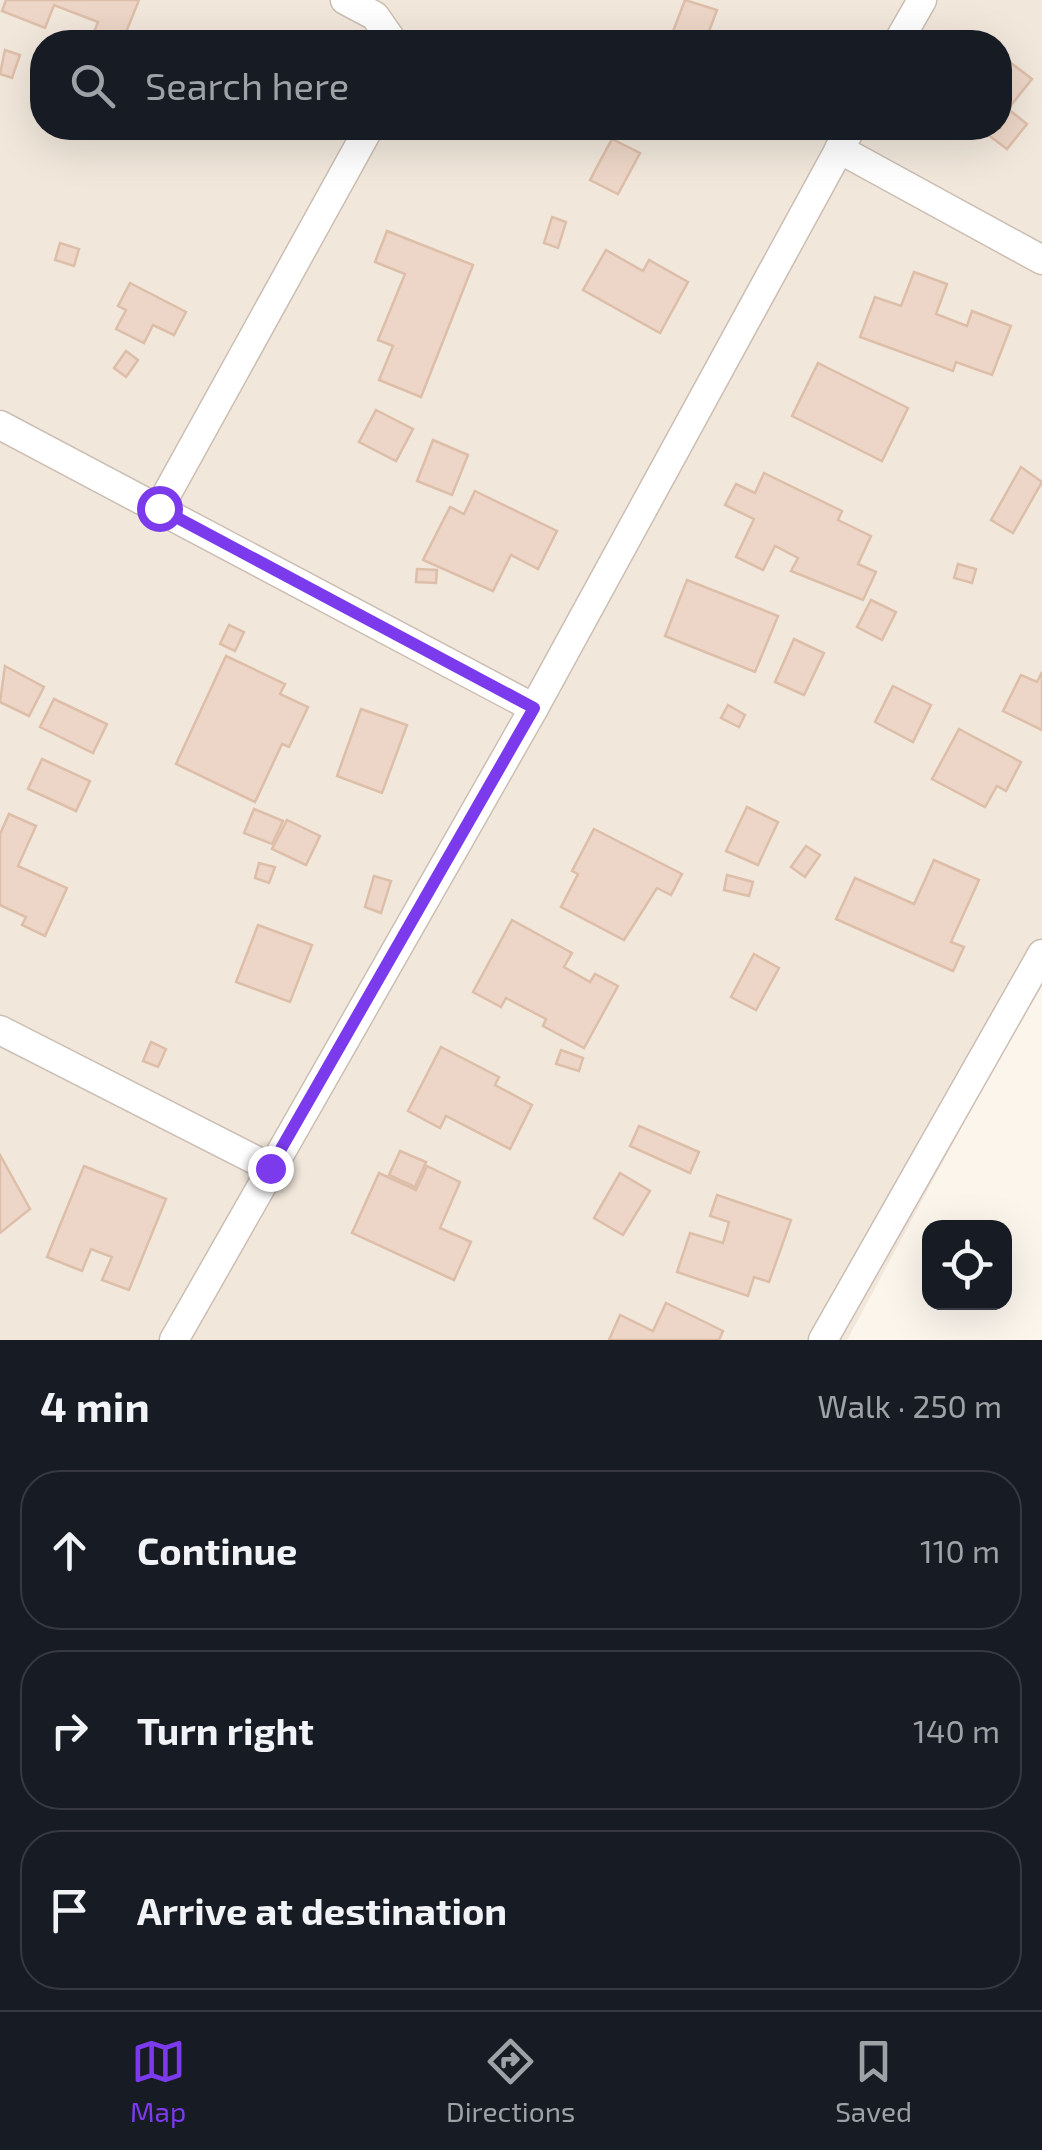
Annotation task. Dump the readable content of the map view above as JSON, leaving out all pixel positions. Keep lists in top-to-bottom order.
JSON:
{
  "page": {
    "search": "Search here",
    "heading": ["4 min", "Walk · 250 m"],
    "list": [
      ["Continue", "110 m"],
      ["Turn right", "140 m"],
      "Arrive at destination"
    ],
    "nav": ["Map", "Directions", "Saved"]
  }
}
